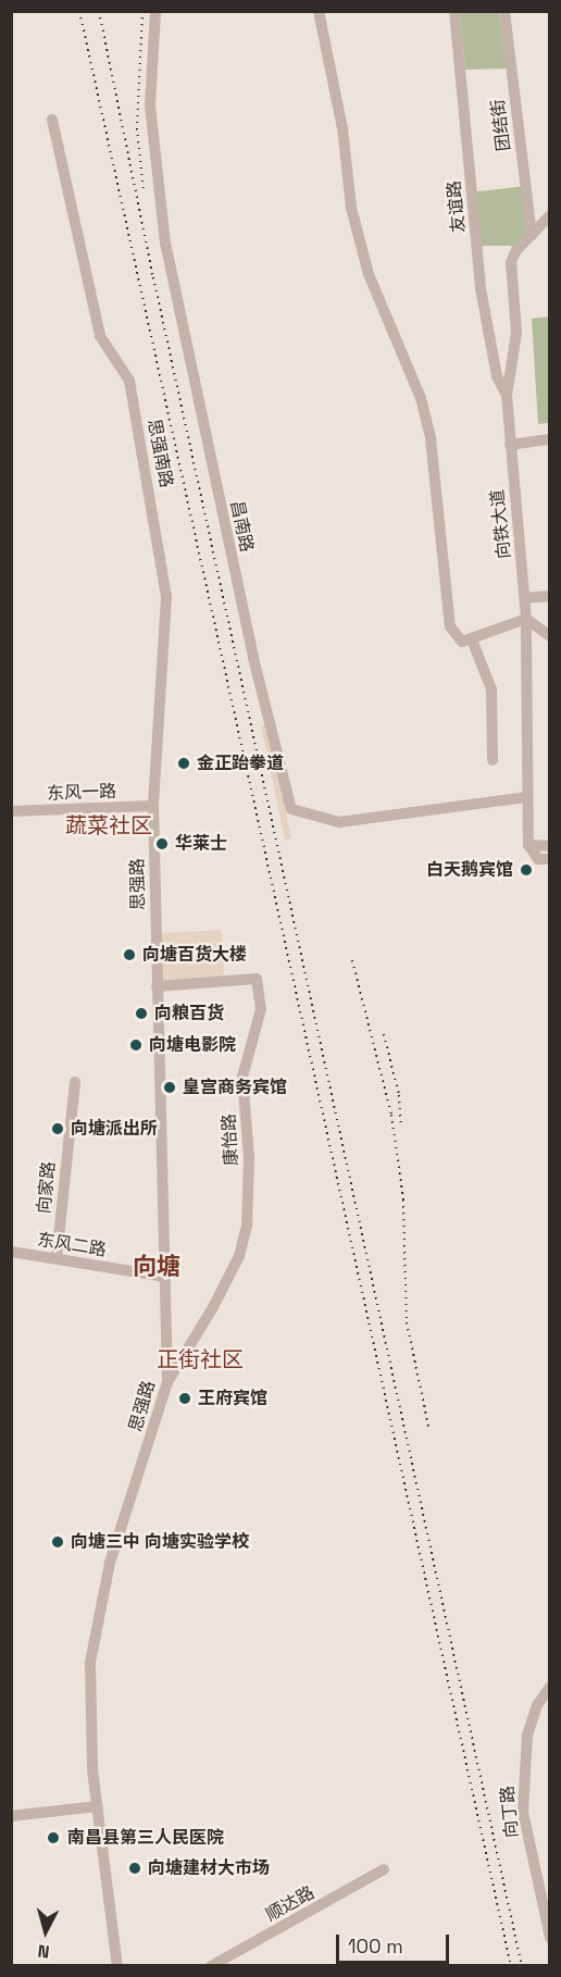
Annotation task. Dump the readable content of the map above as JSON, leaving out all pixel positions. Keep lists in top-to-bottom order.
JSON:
{
  "streets": {
    "street": [
      "团结街",
      "友谊路",
      "思强南路",
      "向铁大道",
      "昌南路",
      "东风一路",
      "思强路",
      "康怡路",
      "向家路",
      "东风二路",
      "向丁路",
      "顺达路"
    ]
  },
  "crossings": [
    ["团结街", "向铁大道"],
    ["友谊路", "向铁大道"],
    ["思强南路", "东风一路"],
    ["思强南路", "思强路"],
    ["向铁大道", "昌南路"],
    ["东风一路", "思强路"],
    ["思强路", "康怡路"],
    ["思强路", "东风二路"],
    ["向家路", "东风二路"]
  ],
  "districts": ["蔬菜社区", "向塘", "正街社区"],
  "places": [
    "金正跆拳道",
    "华莱士",
    "白天鹅宾馆",
    "向塘百货大楼",
    "向粮百货",
    "向塘电影院",
    "皇宫商务宾馆",
    "向塘派出所",
    "王府宾馆",
    "向塘三中 向塘实验学校",
    "南昌县第三人民医院",
    "向塘建材大市场"
  ],
  "scale_bar": "100 m",
  "north": "bottom"
}
